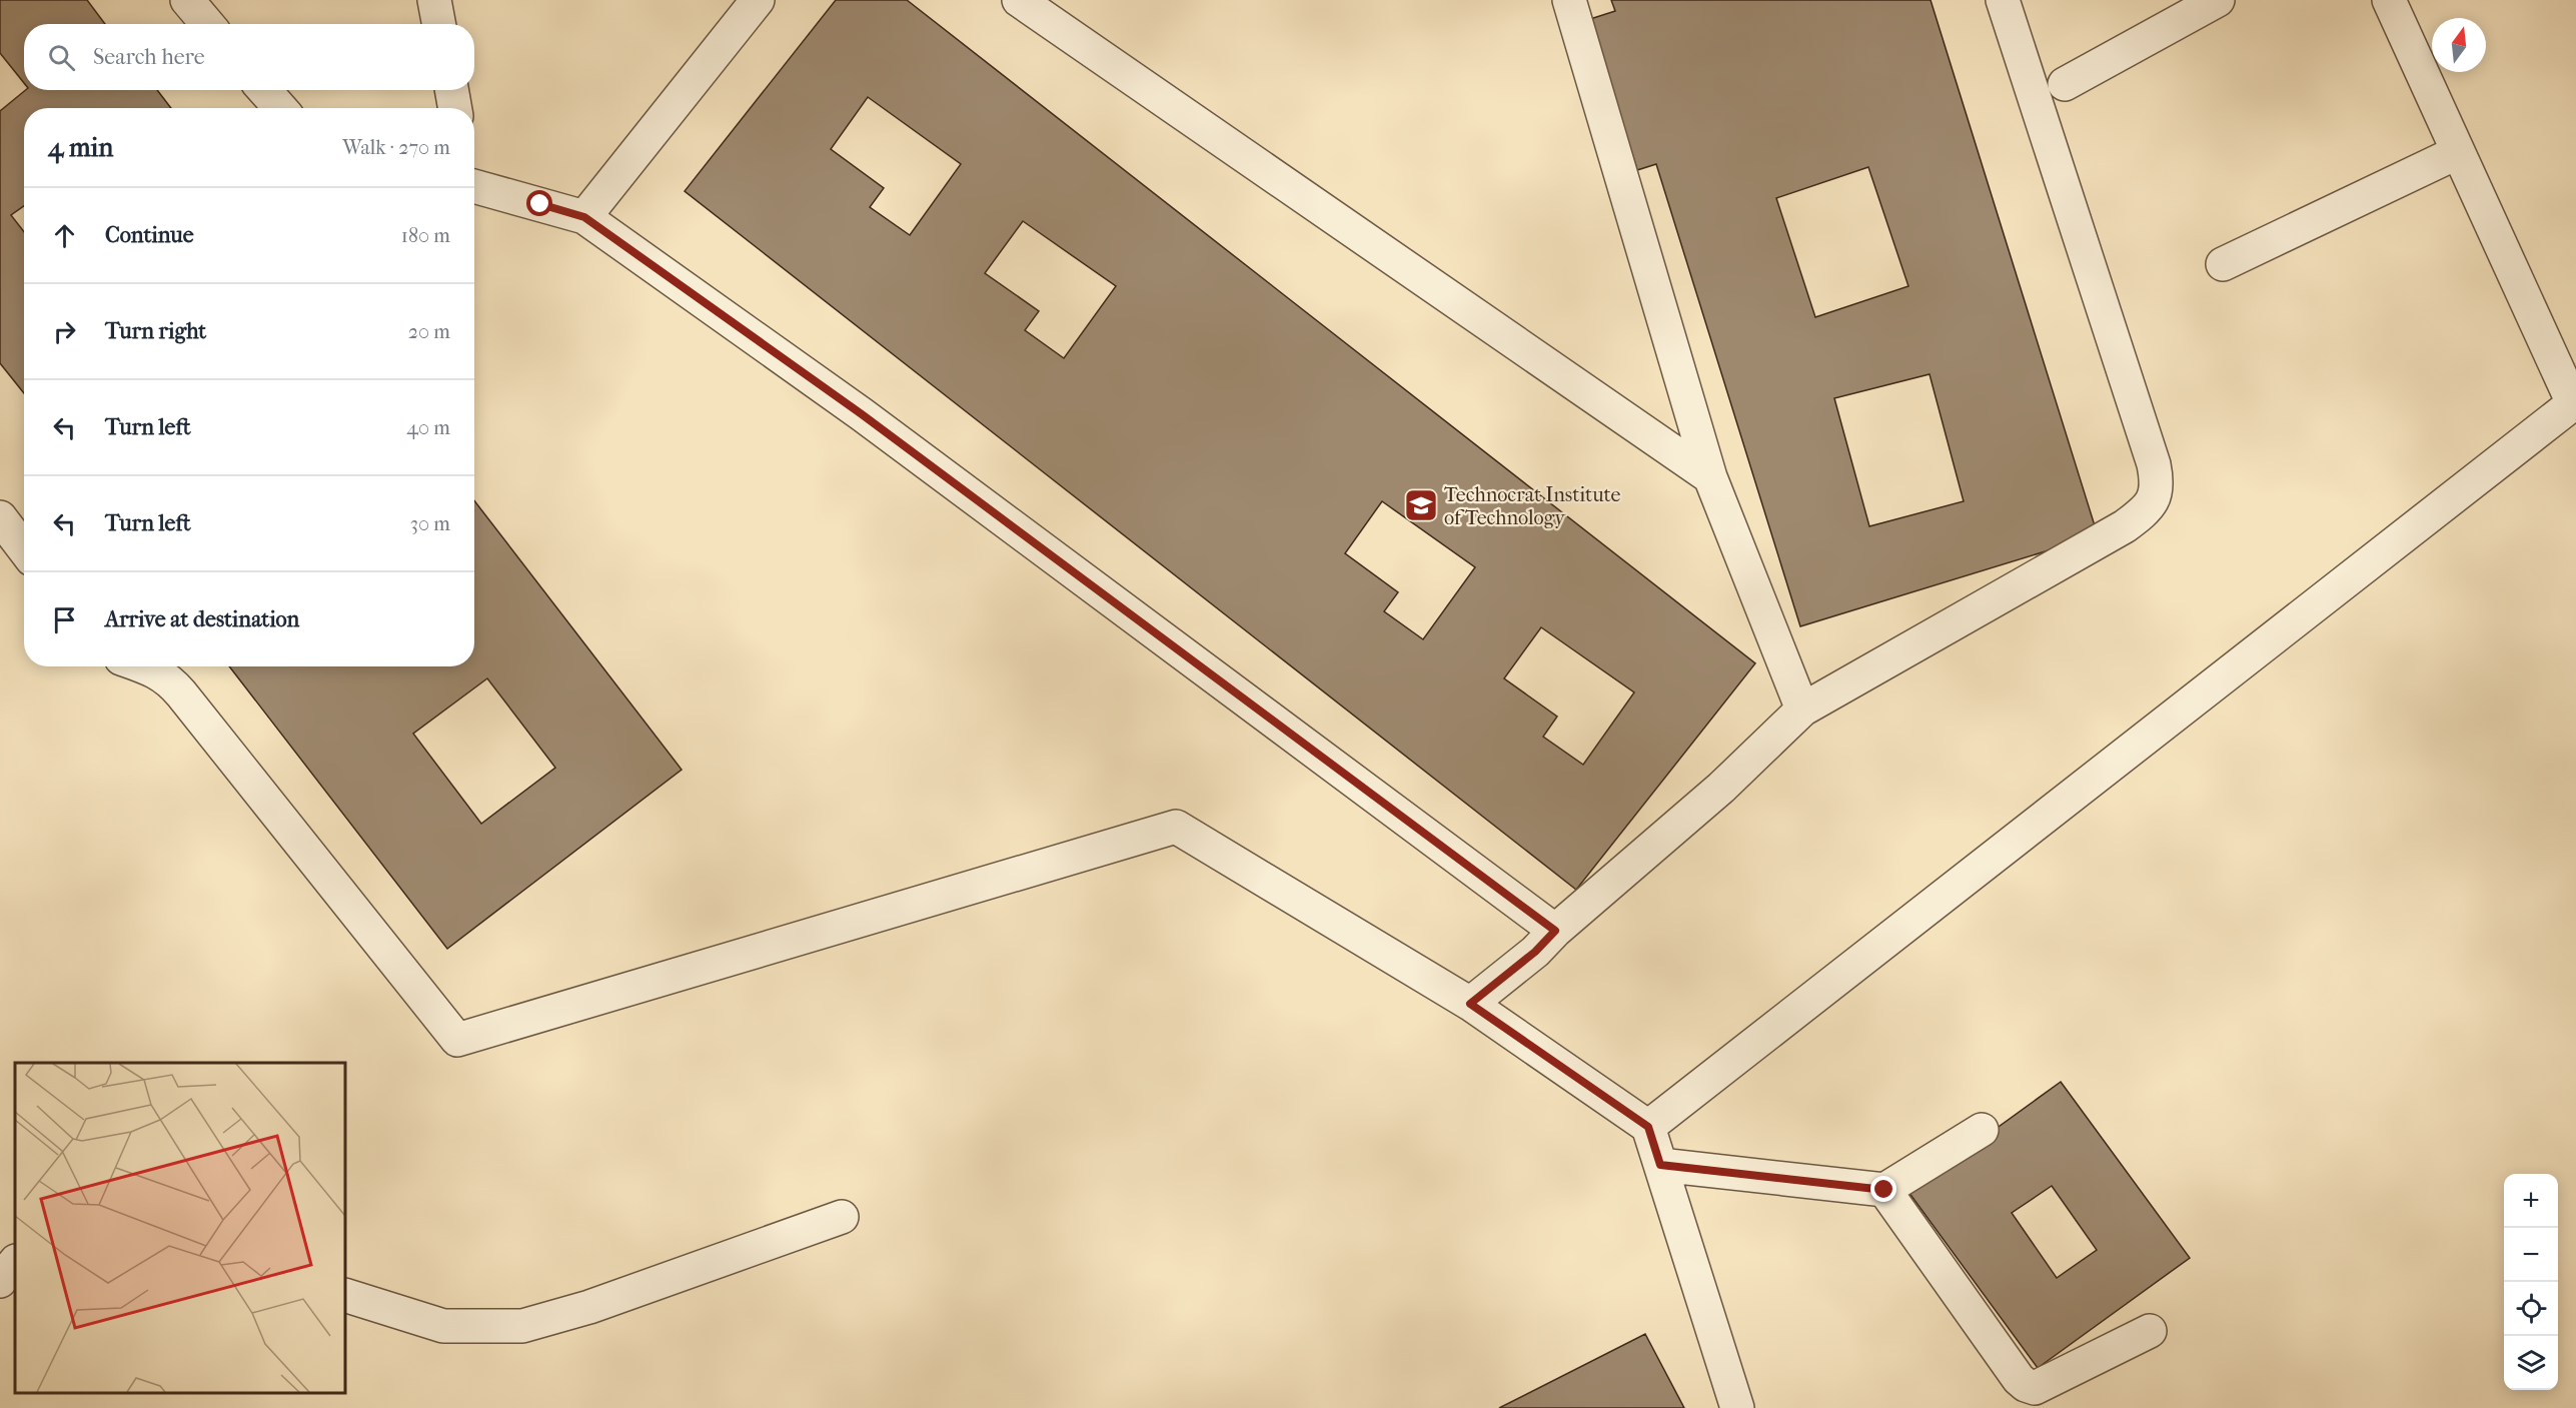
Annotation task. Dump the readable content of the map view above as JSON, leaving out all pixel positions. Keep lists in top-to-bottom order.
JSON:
{
  "places": {
    "school or university": ["Technocrat Institute of Technology"]
  },
  "north": "top",
  "page": {
    "search": "Search here",
    "heading": ["4 min", "Walk · 270 m"],
    "list": [
      ["Continue", "180 m"],
      ["Turn right", "20 m"],
      ["Turn left", "40 m"],
      ["Turn left", "30 m"],
      "Arrive at destination"
    ],
    "map_buttons": ["+", "−"]
  }
}
